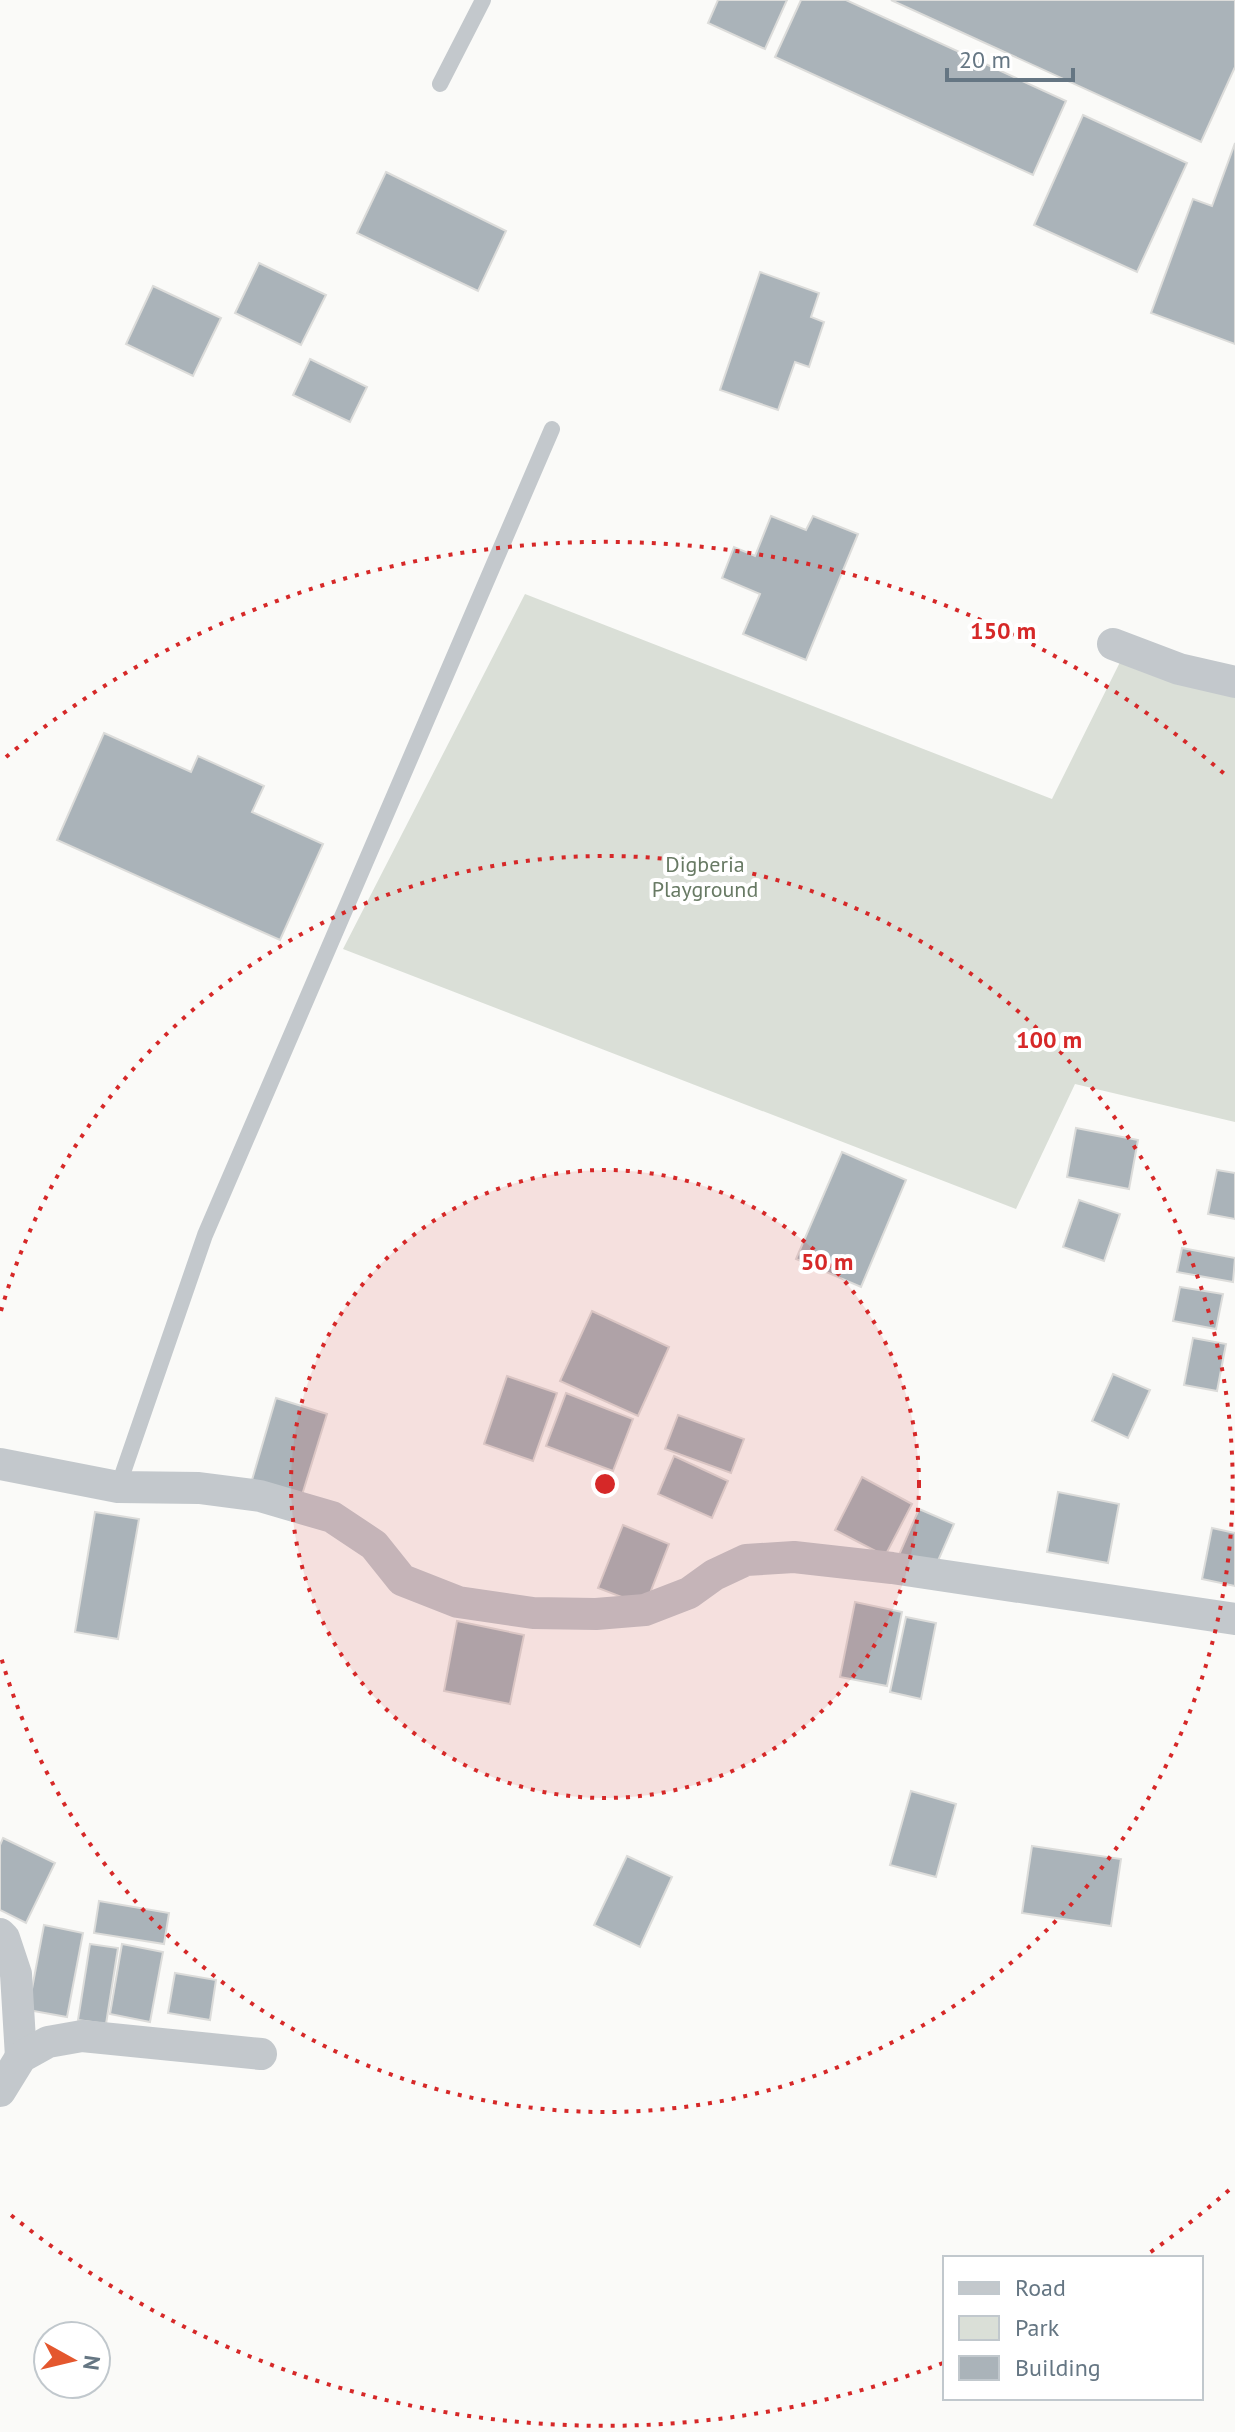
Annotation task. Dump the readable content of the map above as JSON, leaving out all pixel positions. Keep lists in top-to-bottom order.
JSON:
{
  "parks": ["Digberia Playground"],
  "legend": ["Road", "Park", "Building"],
  "scale_bar": "20 m",
  "north": "right",
  "rings": ["150 m", "100 m", "50 m"]
}
